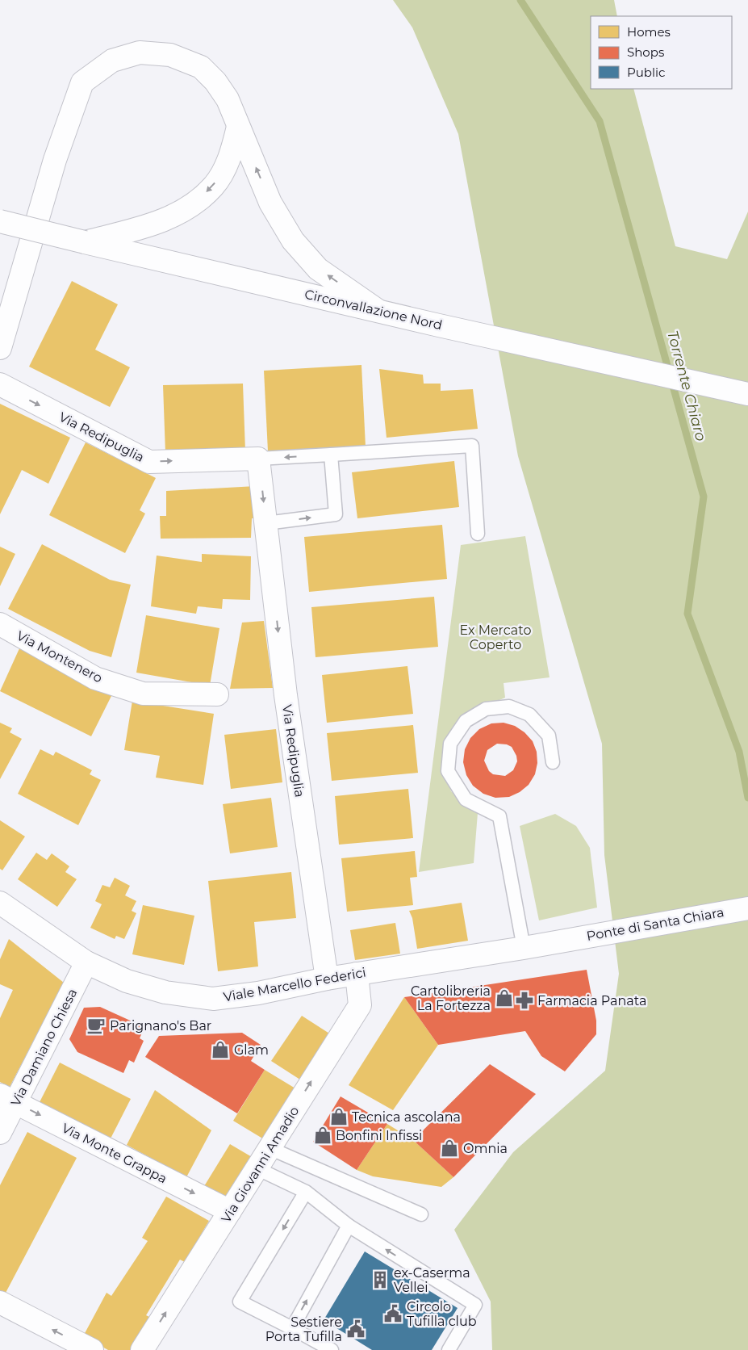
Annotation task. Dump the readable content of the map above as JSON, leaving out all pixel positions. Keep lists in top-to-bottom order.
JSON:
{
  "streets": {
    "street": [
      "Circonvallazione Nord",
      "Via Redipuglia",
      "Via Montenero",
      "Ponte di Santa Chiara",
      "Viale Marcello Federici",
      "Via Damiano Chiesa",
      "Via Monte Grappa",
      "Via Giovanni Amadio"
    ]
  },
  "crossings": [
    ["Via Redipuglia", "Viale Marcello Federici"],
    ["Ponte di Santa Chiara", "Viale Marcello Federici"],
    ["Viale Marcello Federici", "Via Damiano Chiesa"],
    ["Viale Marcello Federici", "Via Giovanni Amadio"],
    ["Via Damiano Chiesa", "Via Monte Grappa"],
    ["Via Monte Grappa", "Via Giovanni Amadio"]
  ],
  "one_way": ["Via Giovanni Amadio"],
  "water": ["Torrente Chiaro"],
  "parks": ["Ex Mercato Coperto"],
  "places": {
    "shop": [
      "Cartolibreria La Fortezza",
      "Glam",
      "Tecnica ascolana",
      "Bonfini Infissi",
      "Omnia"
    ],
    "pharmacy": ["Farmacia Panata"],
    "cafe": ["Parignano's Bar"],
    "building": ["ex-Caserma Vellei"],
    "public building": ["Circolo Tufilla club", "Sestiere Porta Tufilla"]
  },
  "legend": ["Homes", "Shops", "Public"]
}
